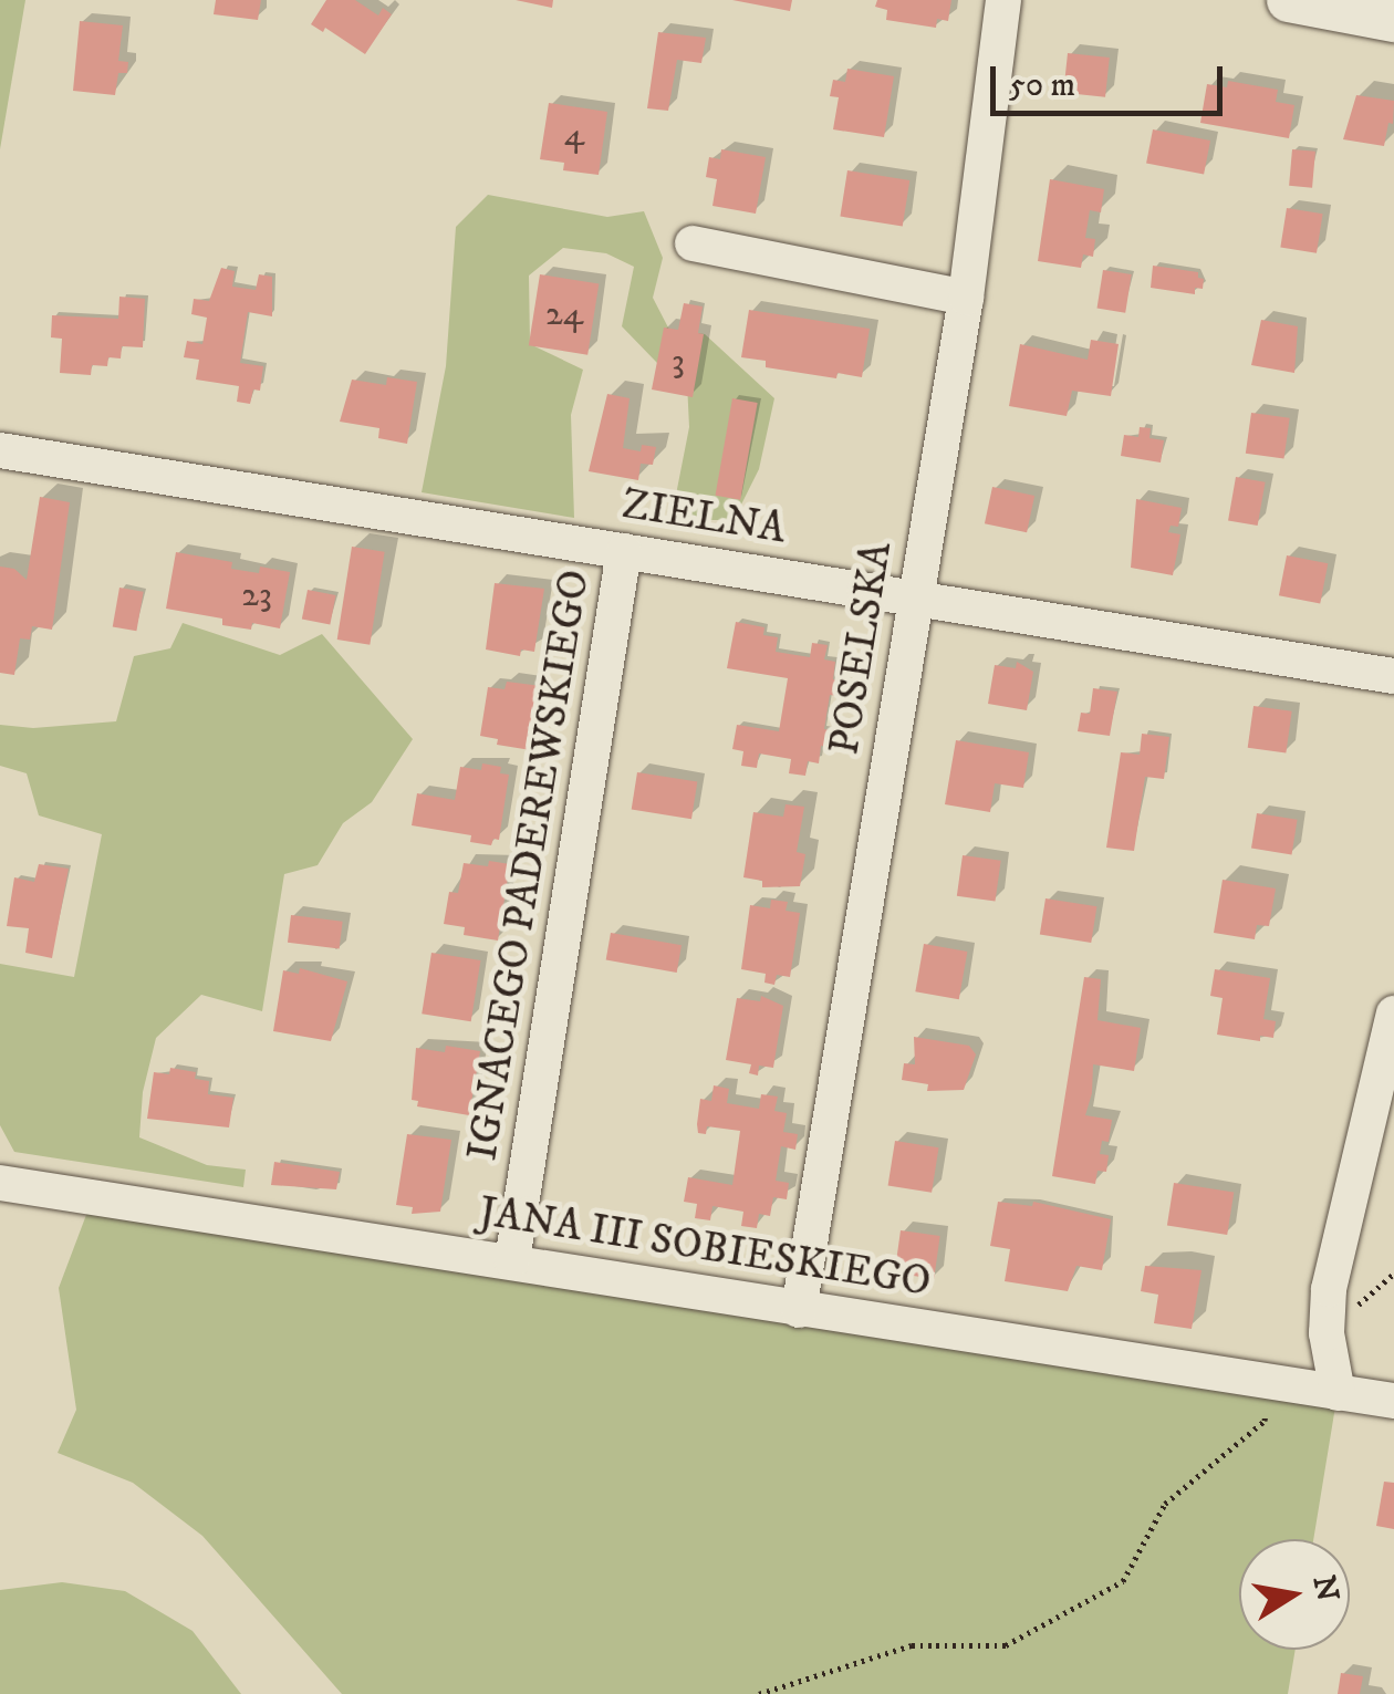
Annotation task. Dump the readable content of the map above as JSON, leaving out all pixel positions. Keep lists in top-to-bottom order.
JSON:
{
  "streets": {
    "street": [
      "ZIELNA",
      "POSELSKA",
      "IGNACEGO PADEREWSKIEGO",
      "JANA III SOBIESKIEGO"
    ]
  },
  "crossings": [
    ["ZIELNA", "POSELSKA"],
    ["ZIELNA", "IGNACEGO PADEREWSKIEGO"],
    ["POSELSKA", "JANA III SOBIESKIEGO"],
    ["IGNACEGO PADEREWSKIEGO", "JANA III SOBIESKIEGO"]
  ],
  "house_numbers": [
    "4",
    "24",
    "3",
    "23"
  ],
  "scale_bar": "50 m",
  "north": "right"
}
